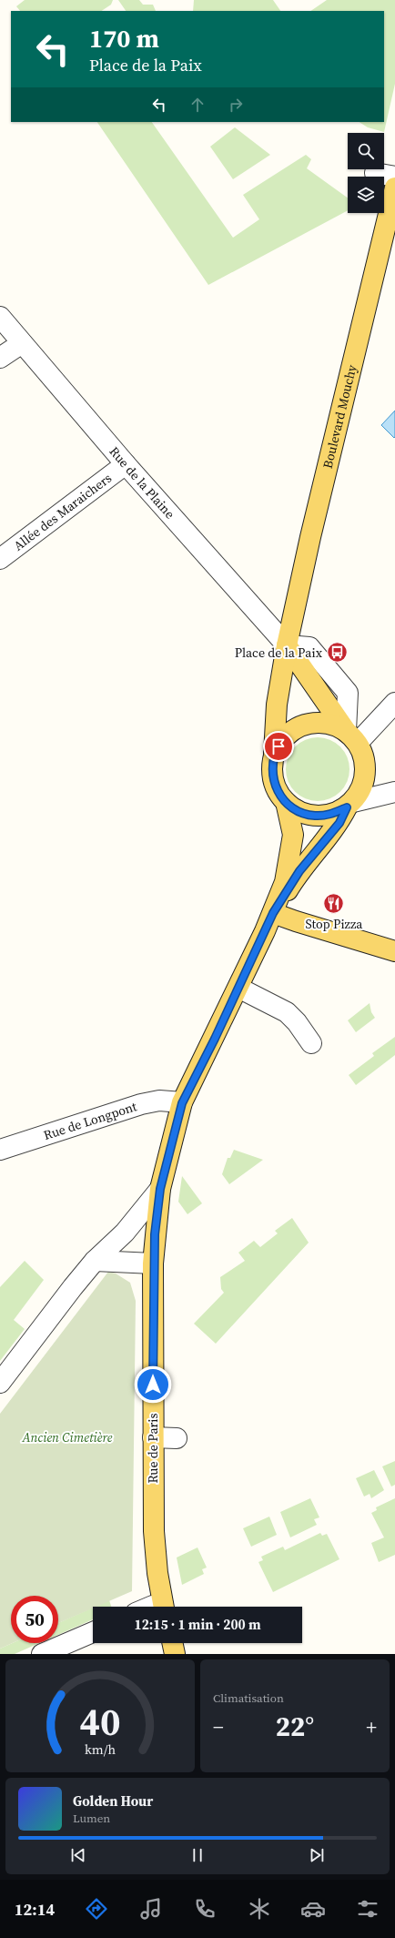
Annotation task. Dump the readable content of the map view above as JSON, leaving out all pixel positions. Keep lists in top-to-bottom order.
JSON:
{
  "streets": {
    "main road": ["Boulevard Mouchy", "Rue de Paris"],
    "street": ["Rue de la Plaine", "Allée des Maraichers", "Rue de Longpont"]
  },
  "crossings": [
    ["Boulevard Mouchy", "Rue de la Plaine"],
    ["Boulevard Mouchy", "Rue de Paris"],
    ["Rue de la Plaine", "Allée des Maraichers"],
    ["Rue de Longpont", "Rue de Paris"]
  ],
  "parks": ["Ancien Cimetière"],
  "places": {
    "bus stop": ["Place de la Paix"],
    "restaurant": ["Stop Pizza"]
  },
  "page": {
    "turn": ["170 m", "Place de la Paix"],
    "limit": "50",
    "trip": "12:15 · 1 min · 200 m",
    "tile": "Climatisation",
    "heat": ["−", "22°", "+"],
    "song": ["Golden Hour", "Lumen"],
    "tabs": "12:14",
    "gauge": ["40", "km/h"]
  }
}
